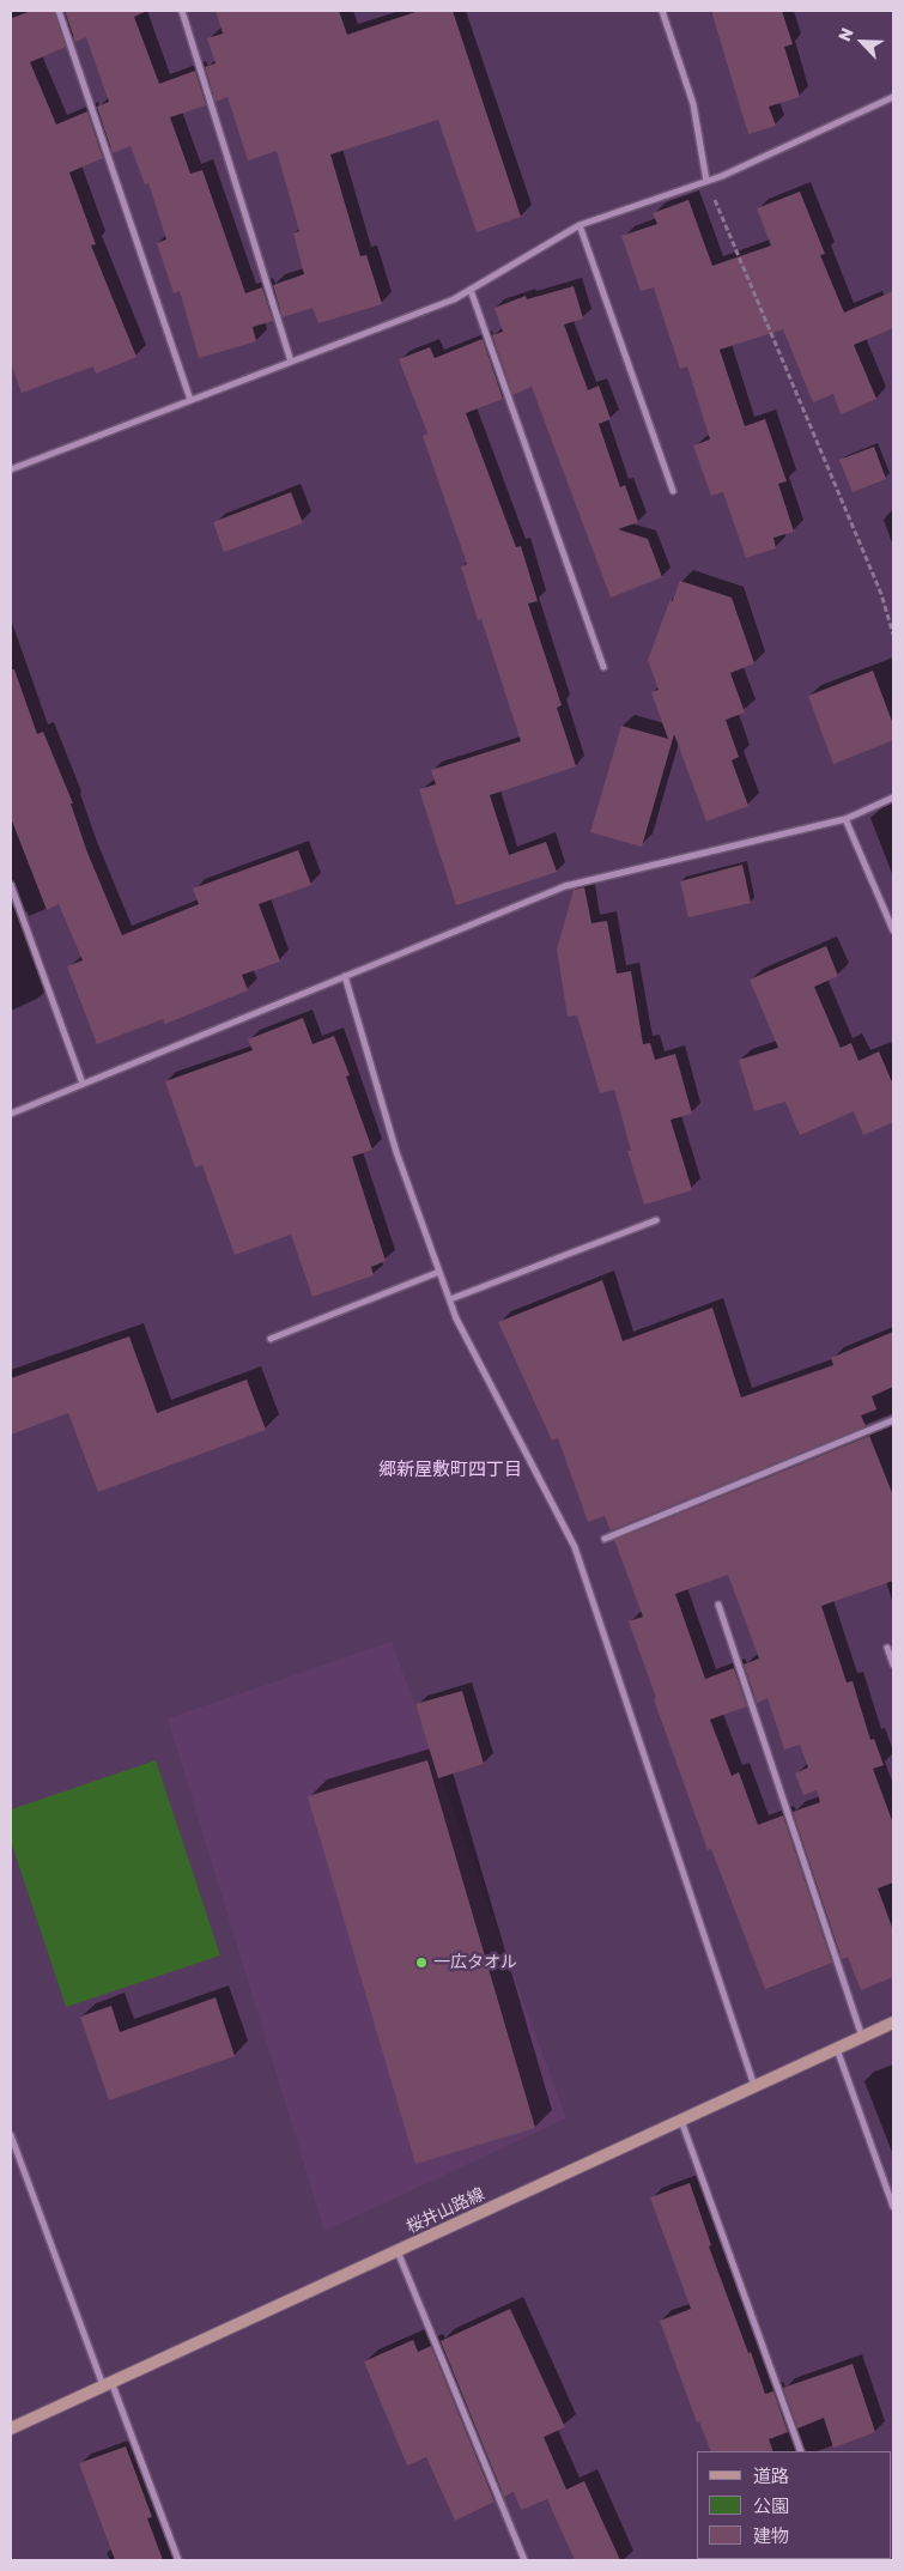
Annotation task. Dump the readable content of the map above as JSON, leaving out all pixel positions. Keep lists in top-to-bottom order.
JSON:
{
  "streets": {
    "main road": ["桜井山路線"]
  },
  "districts": ["郷新屋敷町四丁目"],
  "places": ["一広タオル"],
  "legend": ["道路", "公園", "建物"],
  "north": "top left"
}
